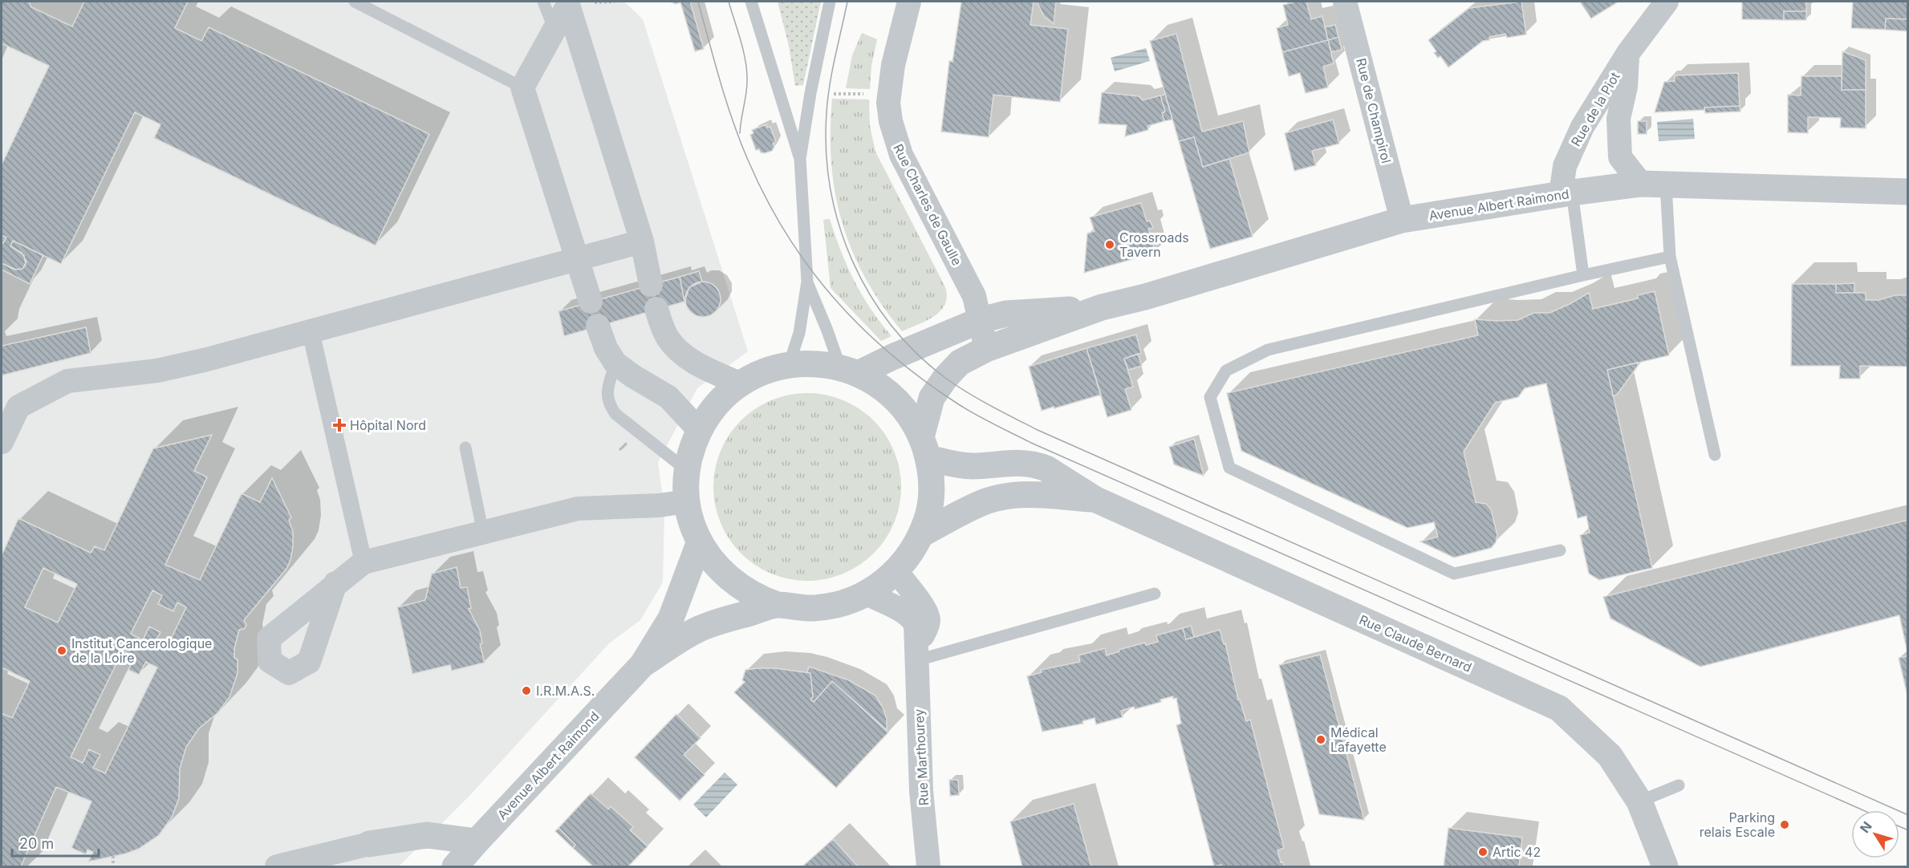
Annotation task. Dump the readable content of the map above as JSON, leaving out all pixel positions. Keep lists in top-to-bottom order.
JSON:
{
  "streets": {
    "street": [
      "Rue de la Piot",
      "Rue de Champirol",
      "Rue Charles de Gaulle",
      "Avenue Albert Raimond",
      "Rue Claude Bernard",
      "Rue Marthourey"
    ]
  },
  "crossings": [
    ["Rue de la Piot", "Avenue Albert Raimond"],
    ["Rue de Champirol", "Avenue Albert Raimond"],
    ["Rue Charles de Gaulle", "Avenue Albert Raimond"],
    ["Avenue Albert Raimond", "Rue Claude Bernard"]
  ],
  "places": {
    "other": [
      "Crossroads Tavern",
      "Institut Cancerologique de la Loire",
      "I.R.M.A.S.",
      "Médical Lafayette",
      "Parking relais Escale",
      "Artic 42"
    ],
    "health": ["Hôpital Nord"]
  },
  "scale_bar": "20 m",
  "north": "top left"
}
